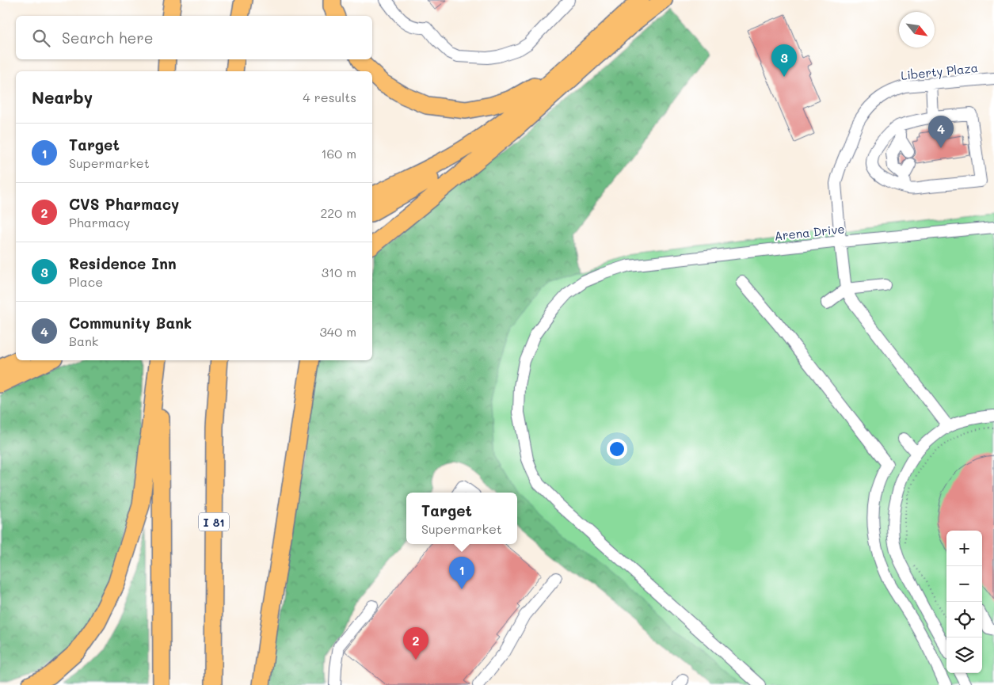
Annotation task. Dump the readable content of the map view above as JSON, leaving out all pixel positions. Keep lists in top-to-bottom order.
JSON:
{
  "streets": {
    "highway": ["I 81"],
    "lane": ["Liberty Plaza", "Arena Drive"]
  },
  "crossings": [
    ["Liberty Plaza", "Arena Drive"]
  ],
  "north": "bottom right",
  "page": {
    "search": "Search here",
    "pins": [
      "3",
      "4",
      "1",
      "2"
    ],
    "heading": ["Nearby", "4 results"],
    "list": [
      {
        "mark": "1",
        "name": "Target",
        "note": "Supermarket",
        "value": "160 m"
      },
      {
        "mark": "2",
        "name": "CVS Pharmacy",
        "note": "Pharmacy",
        "value": "220 m"
      },
      {
        "mark": "3",
        "name": "Residence Inn",
        "note": "Place",
        "value": "310 m"
      },
      {
        "mark": "4",
        "name": "Community Bank",
        "note": "Bank",
        "value": "340 m"
      }
    ],
    "popup": ["Target", "Supermarket"],
    "map_buttons": ["+", "−"]
  }
}
